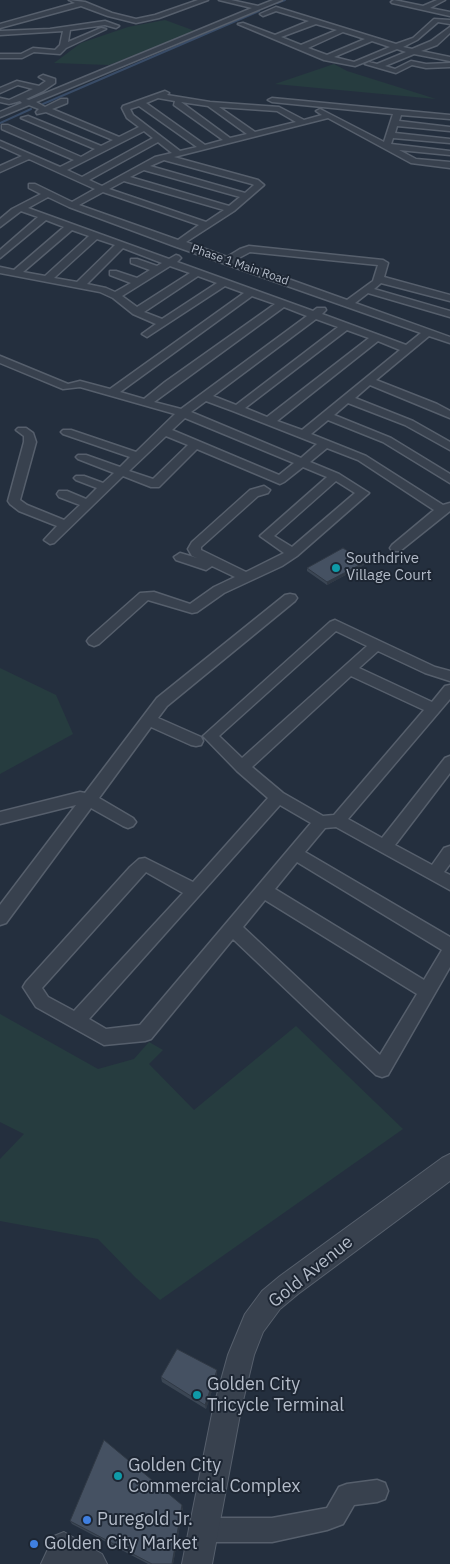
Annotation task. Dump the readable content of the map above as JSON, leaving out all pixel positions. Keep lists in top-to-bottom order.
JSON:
{
  "streets": {
    "street": ["Phase 1 Main Road", "Gold Avenue"]
  },
  "places": [
    "Southdrive Village Court",
    "Golden City Tricycle Terminal",
    "Golden City Commercial Complex",
    "Puregold Jr.",
    "Golden City Market"
  ]
}
